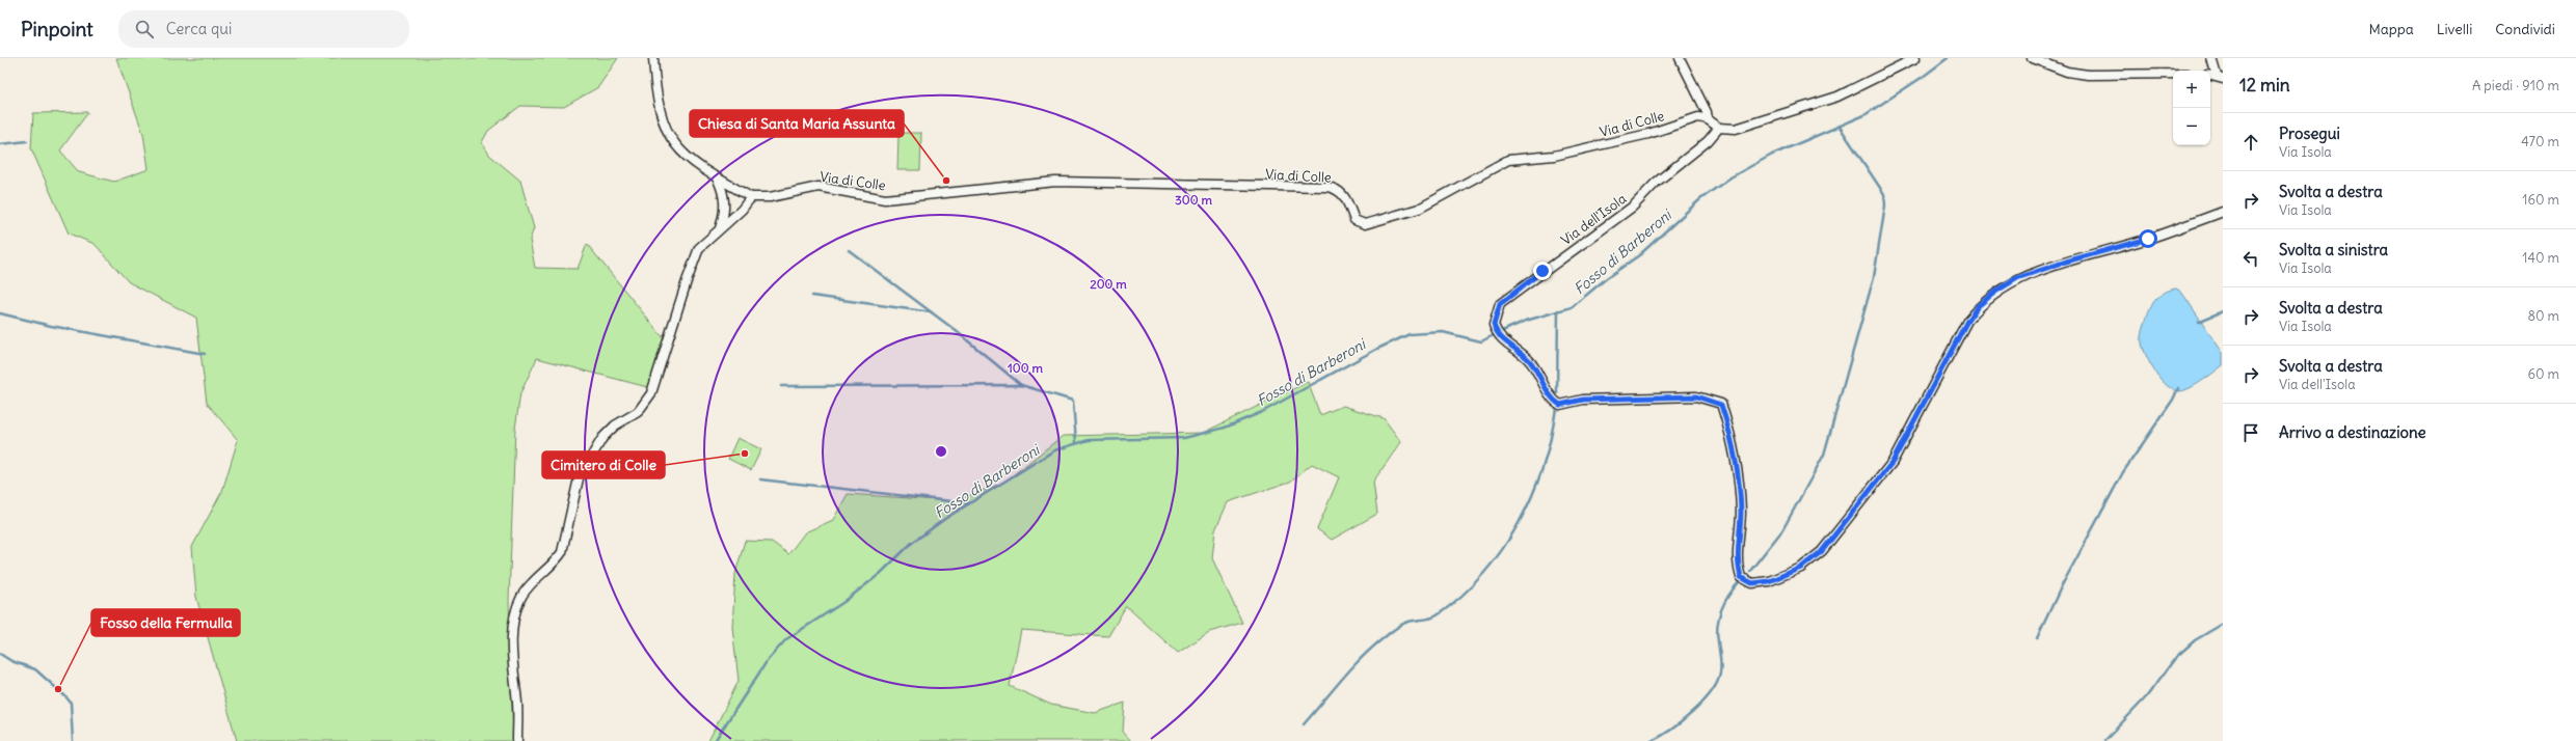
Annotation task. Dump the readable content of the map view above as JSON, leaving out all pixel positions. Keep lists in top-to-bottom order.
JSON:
{
  "streets": {
    "street": ["Via di Colle", "Via dell'Isola"]
  },
  "water": ["Fosso di Barberoni"],
  "places": ["Chiesa di Santa Maria Assunta", "Cimitero di Colle", "Fosso della Fermulla"],
  "page": {
    "header": "Pinpoint",
    "search": "Cerca qui",
    "nav": ["Mappa", "Livelli", "Condividi"],
    "heading": ["12 min", "A piedi · 910 m"],
    "map_buttons": ["+", "−"],
    "list": [
      ["Prosegui", "Via Isola", "470 m"],
      ["Svolta a destra", "Via Isola", "160 m"],
      ["Svolta a sinistra", "Via Isola", "140 m"],
      ["Svolta a destra", "Via Isola", "80 m"],
      ["Svolta a destra", "Via dell'Isola", "60 m"],
      "Arrivo a destinazione"
    ]
  },
  "rings": ["300 m", "200 m", "100 m"]
}
